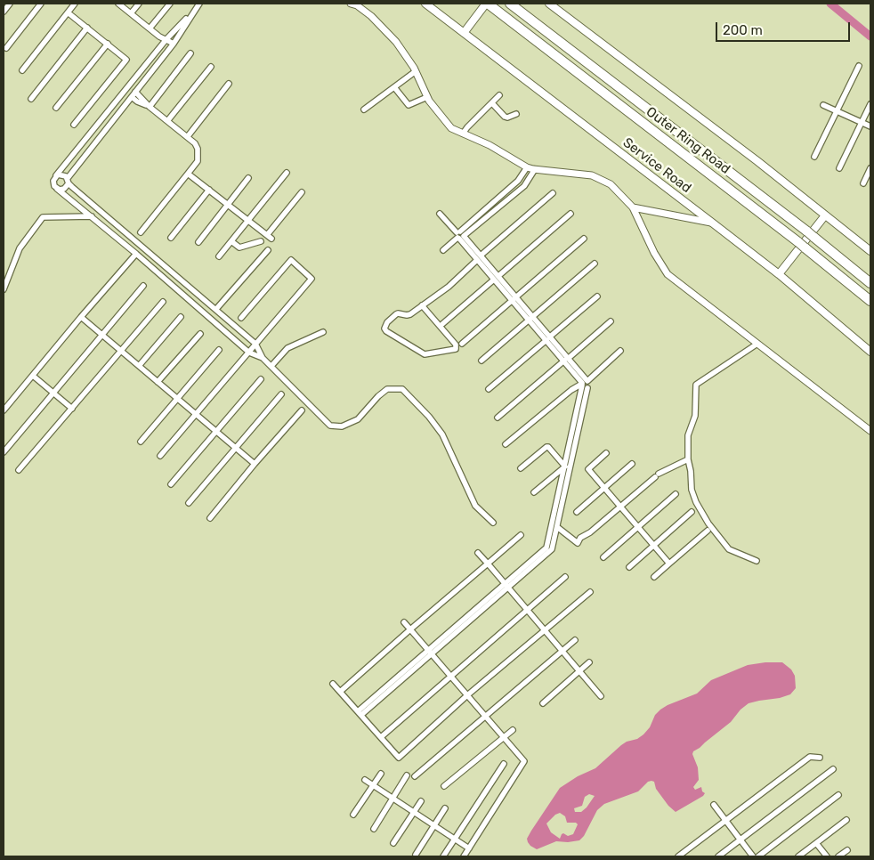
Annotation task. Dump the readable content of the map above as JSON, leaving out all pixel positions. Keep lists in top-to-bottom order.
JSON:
{
  "streets": {
    "highway": ["Outer Ring Road"],
    "main road": ["Service Road"]
  },
  "scale_bar": "200 m"
}
